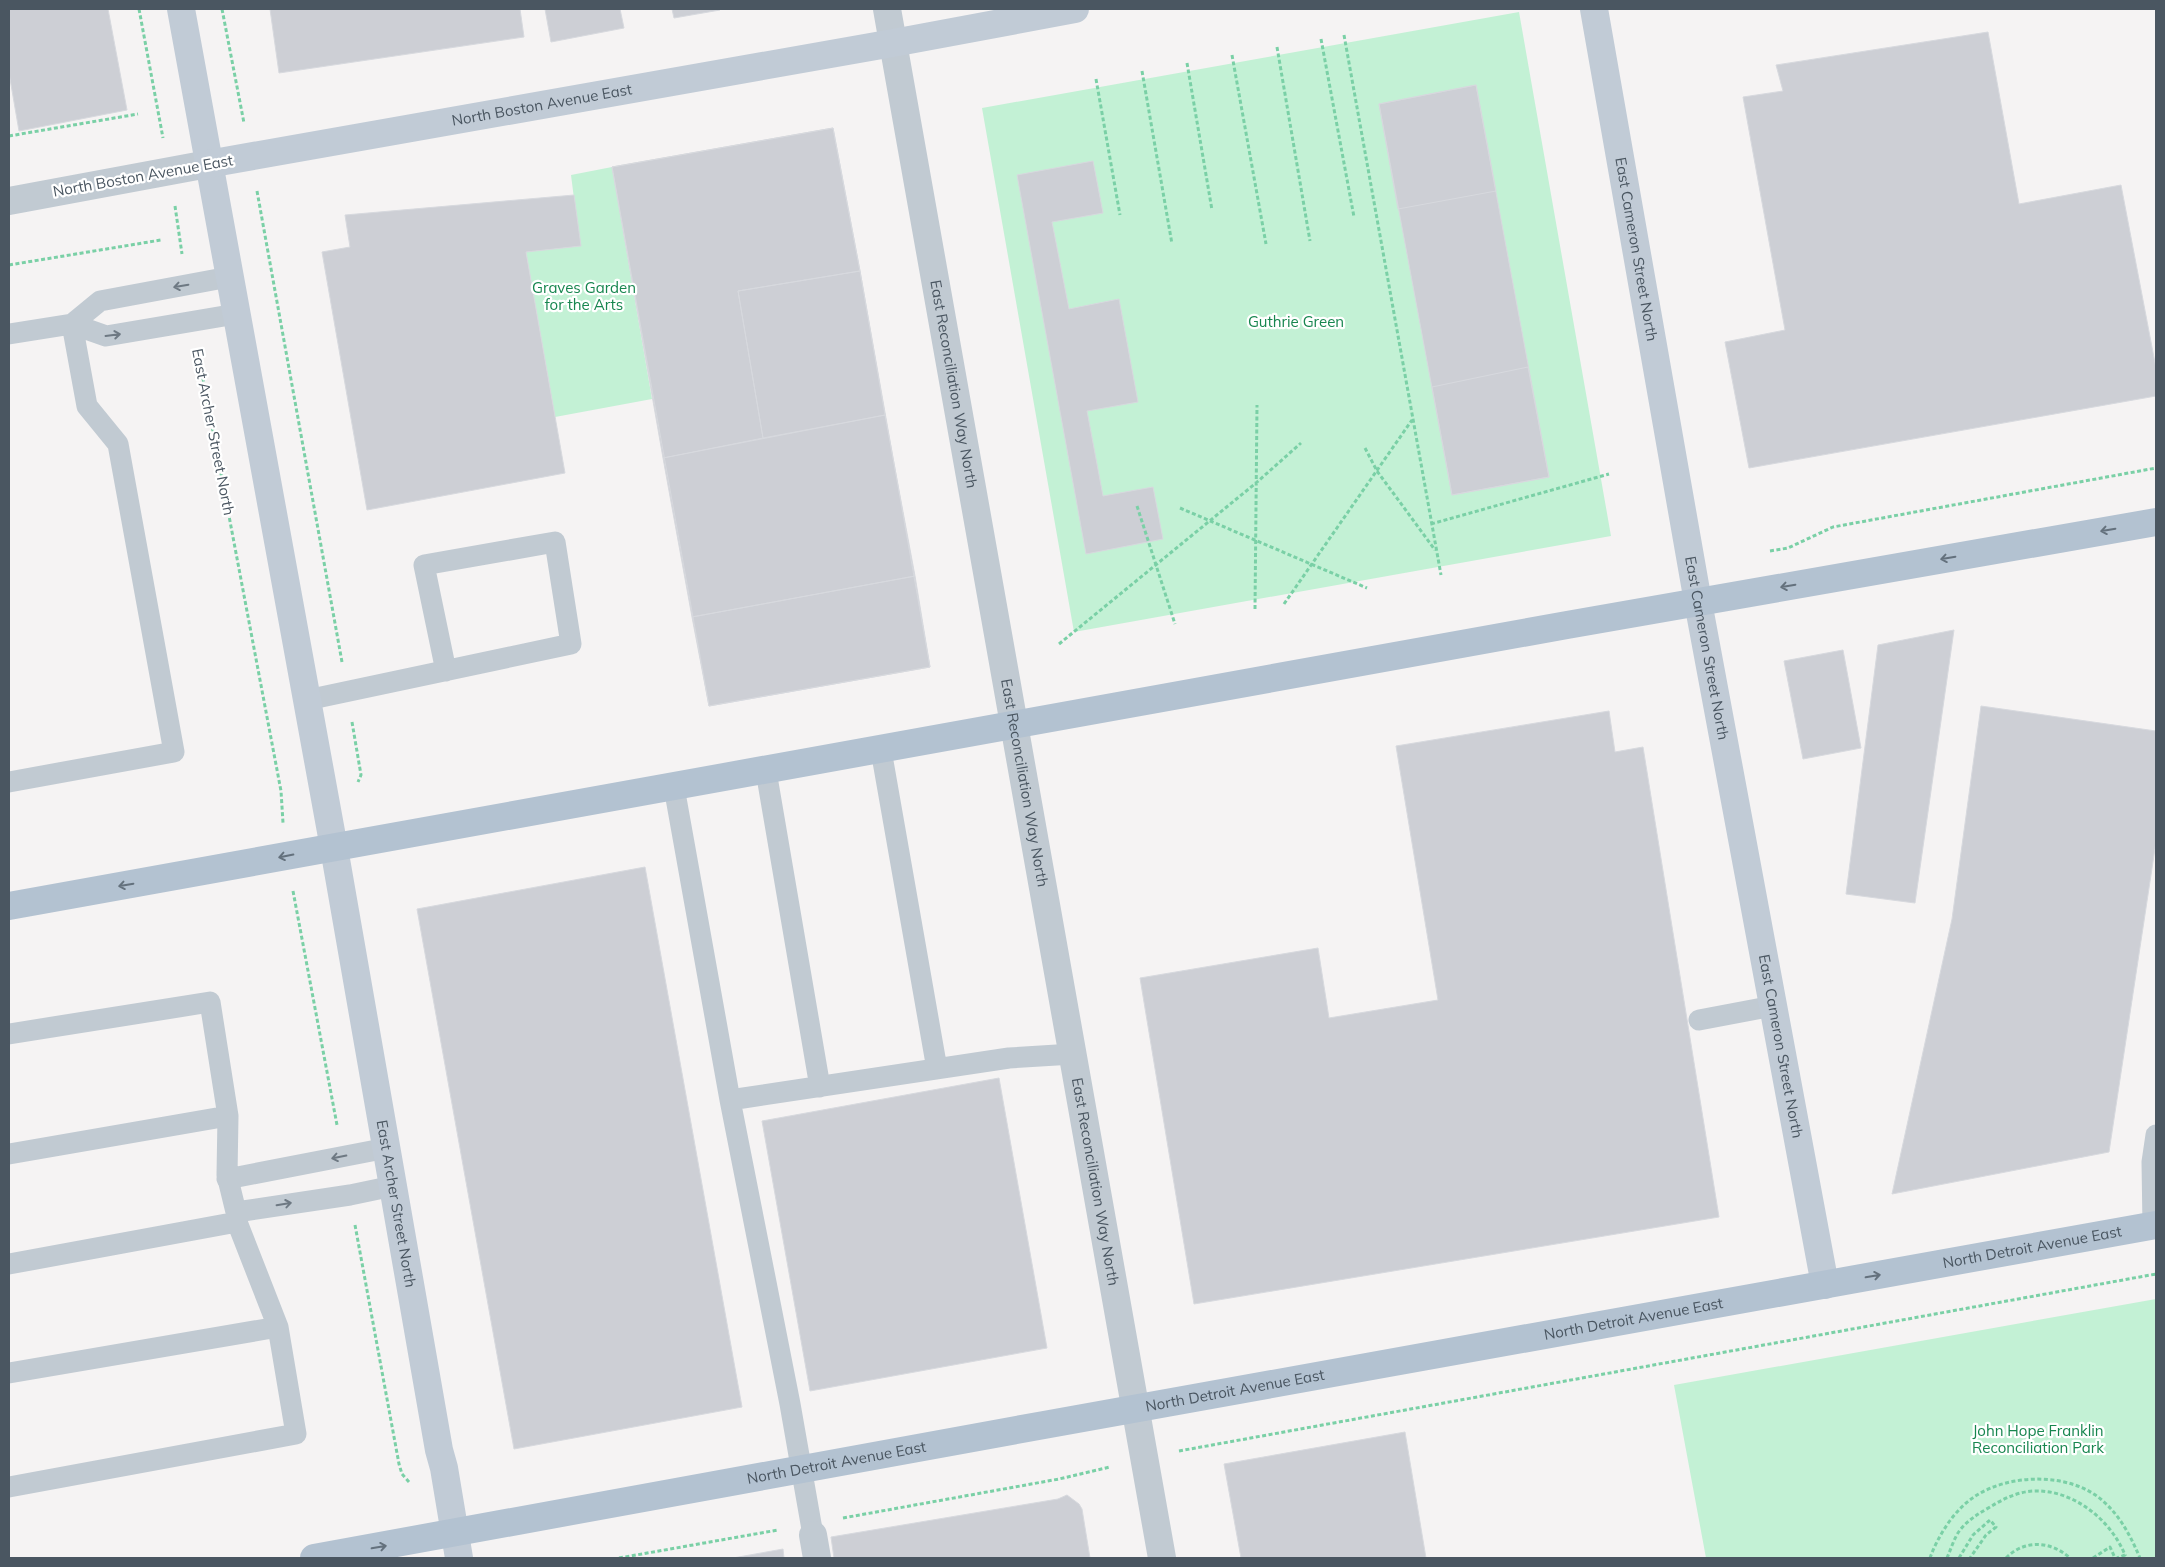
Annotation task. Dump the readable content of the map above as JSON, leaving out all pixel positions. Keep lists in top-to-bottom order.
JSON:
{
  "streets": {
    "main road": ["North Detroit Avenue East"],
    "street": [
      "North Boston Avenue East",
      "East Cameron Street North",
      "East Reconciliation Way North",
      "East Archer Street North"
    ]
  },
  "crossings": [
    ["North Boston Avenue East", "East Reconciliation Way North"],
    ["North Boston Avenue East", "East Archer Street North"],
    ["East Cameron Street North", "North Detroit Avenue East"],
    ["East Reconciliation Way North", "North Detroit Avenue East"],
    ["East Archer Street North", "North Detroit Avenue East"]
  ],
  "parks": ["Graves Garden for the Arts", "Guthrie Green", "John Hope Franklin Reconciliation Park"]
}
